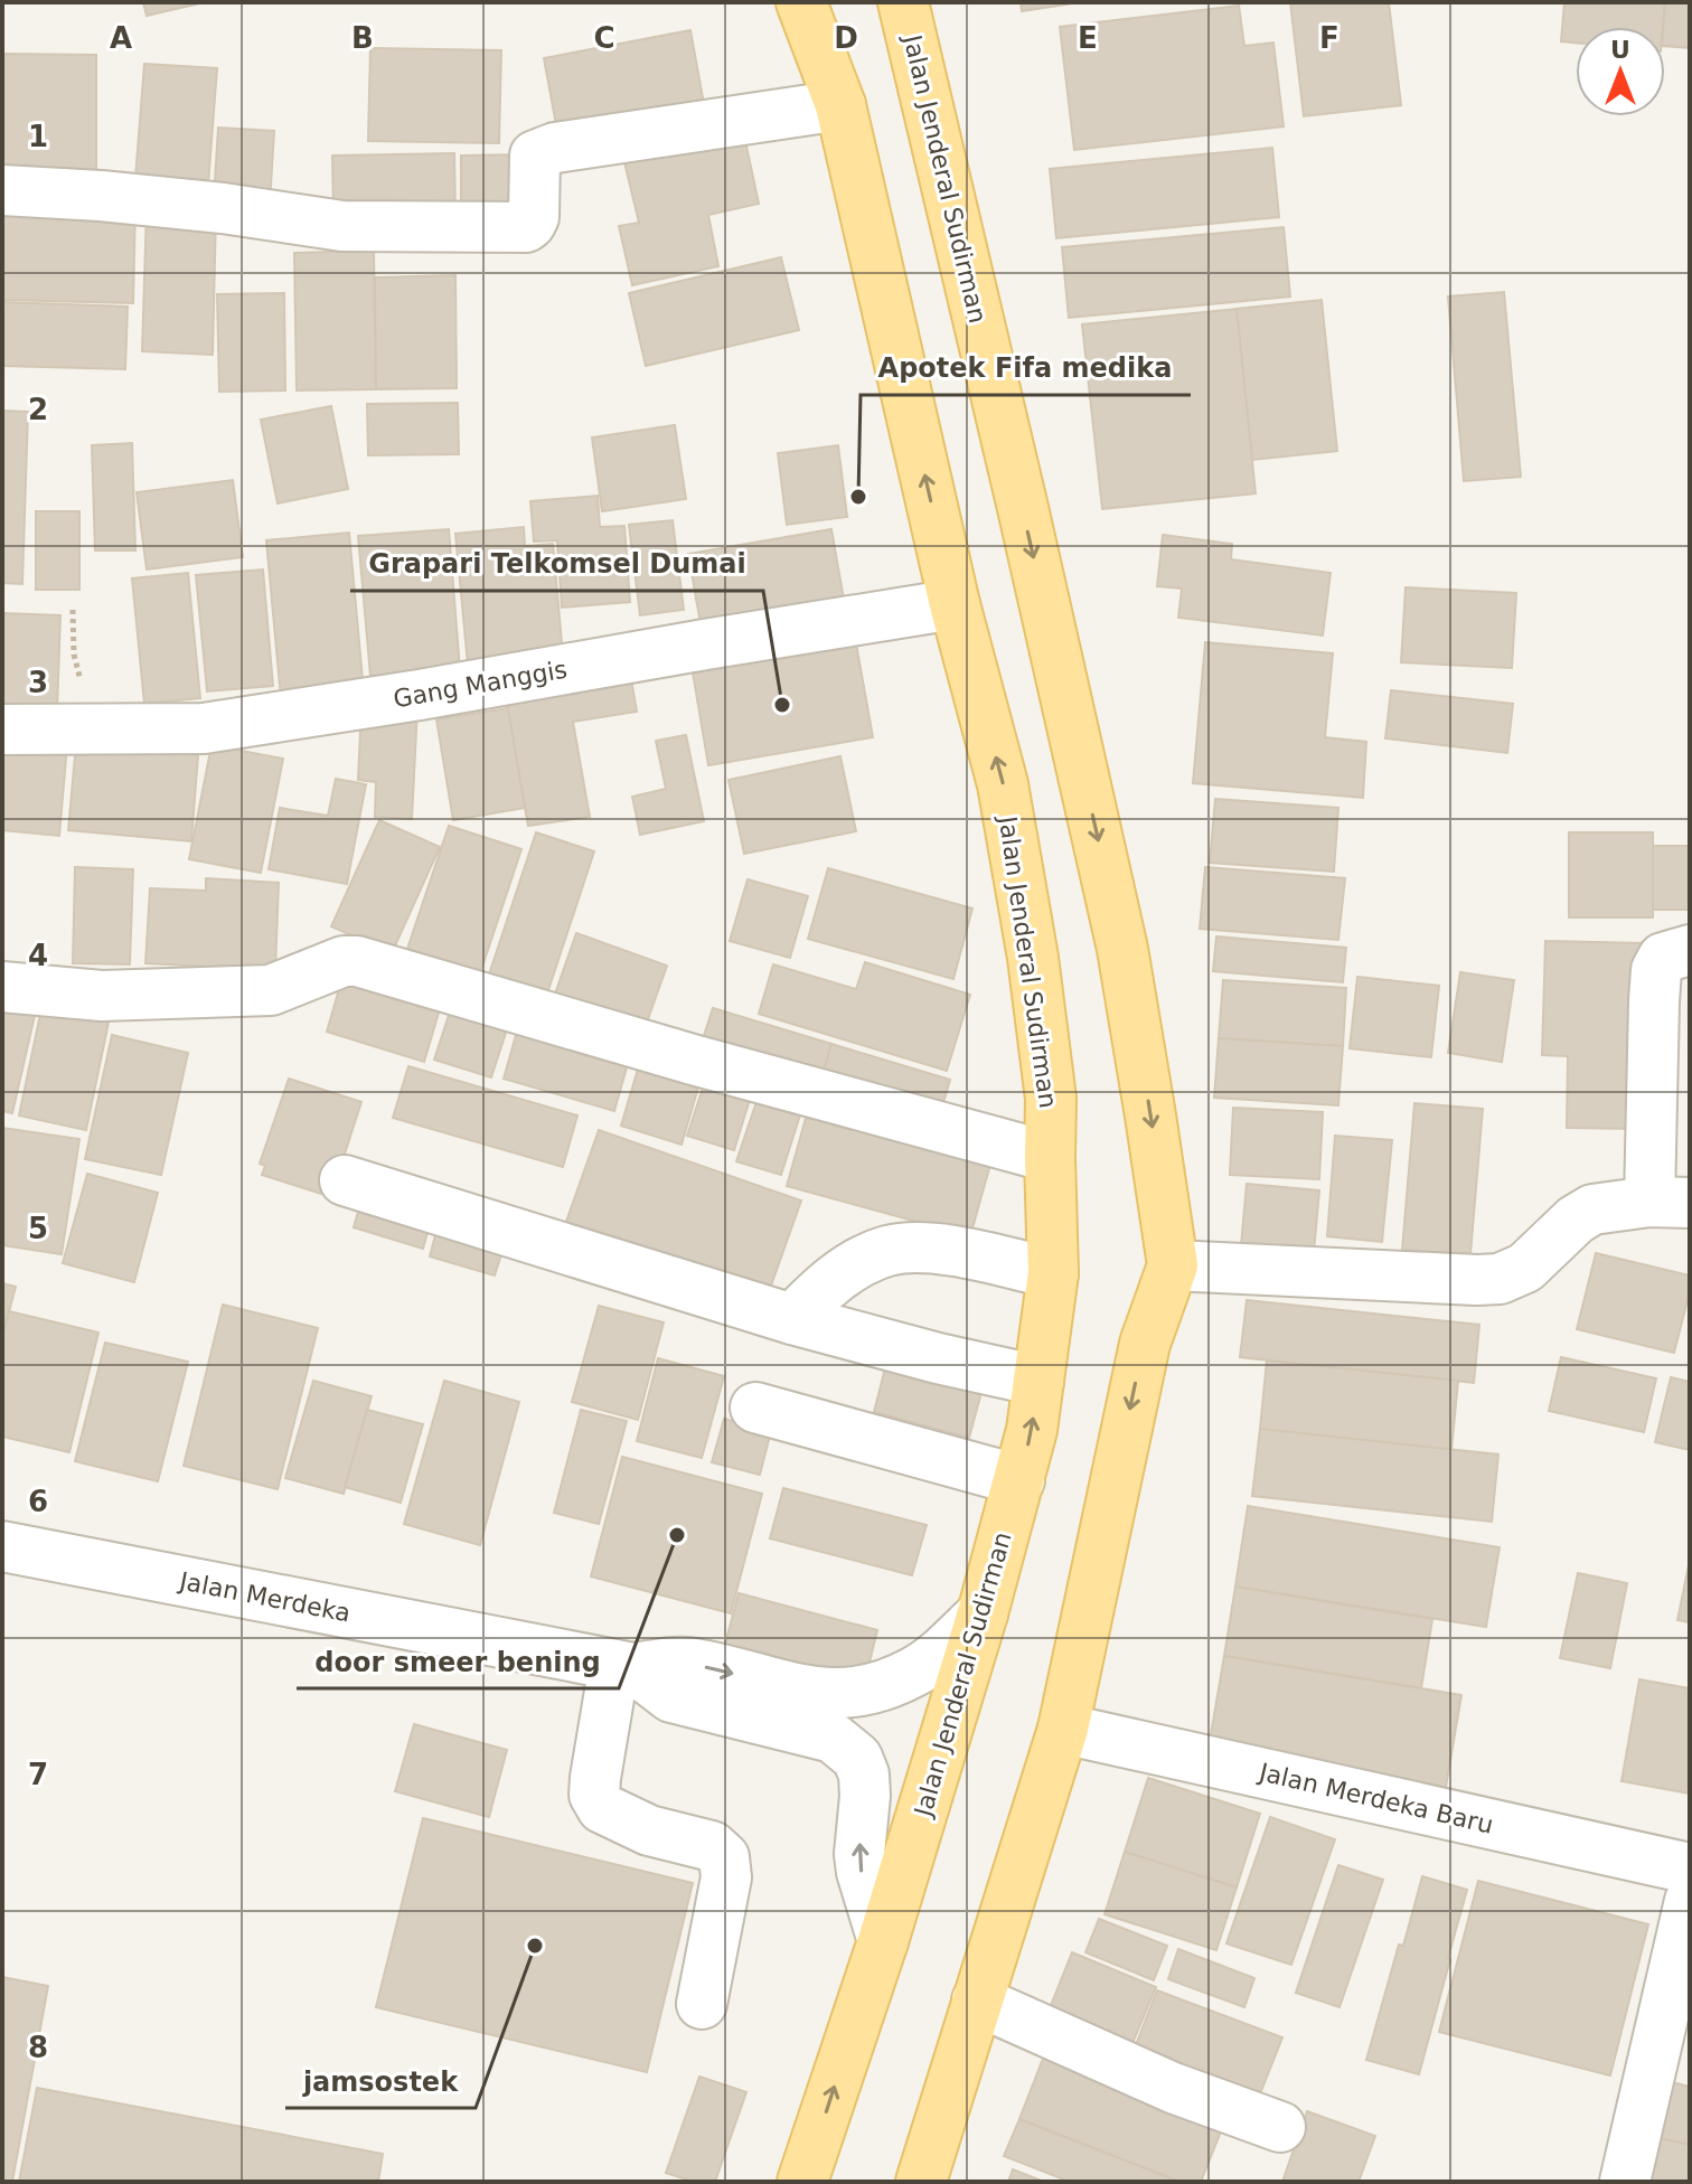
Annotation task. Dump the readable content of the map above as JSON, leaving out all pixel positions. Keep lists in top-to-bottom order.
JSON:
{
  "streets": {
    "main road": ["Jalan Jenderal Sudirman"],
    "street": ["Gang Manggis", "Jalan Merdeka", "Jalan Merdeka Baru"]
  },
  "crossings": [
    ["Jalan Jenderal Sudirman", "Gang Manggis"],
    ["Jalan Jenderal Sudirman", "Jalan Merdeka"],
    ["Jalan Jenderal Sudirman", "Jalan Merdeka Baru"]
  ],
  "places": [
    "Apotek Fifa medika",
    "Grapari Telkomsel Dumai",
    "door smeer bening",
    "jamsostek"
  ],
  "north": "top",
  "grid": {
    "columns": [
      "A",
      "B",
      "C",
      "D",
      "E",
      "F"
    ],
    "rows": [
      "1",
      "2",
      "3",
      "4",
      "5",
      "6",
      "7",
      "8"
    ]
  }
}
